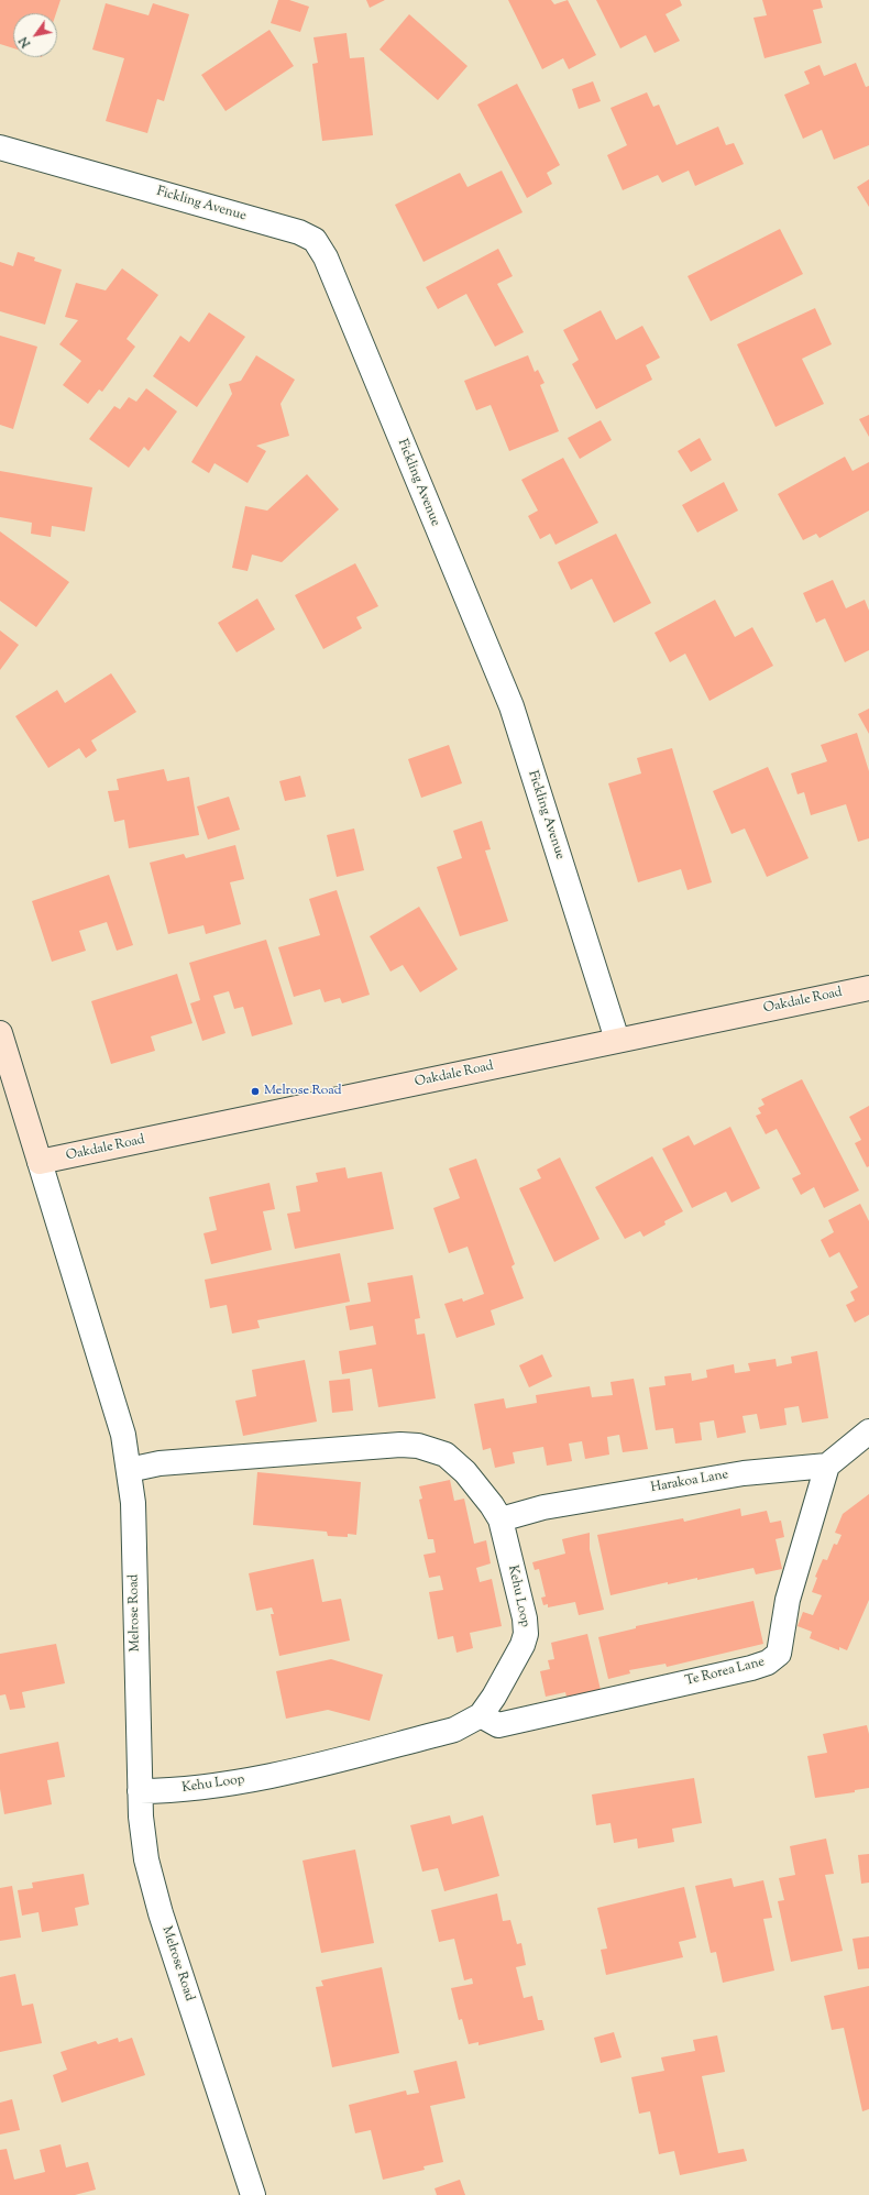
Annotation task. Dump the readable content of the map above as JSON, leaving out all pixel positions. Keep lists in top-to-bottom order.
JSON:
{
  "streets": {
    "street": [
      "Fickling Avenue",
      "Oakdale Road",
      "Harakoa Lane",
      "Kehu Loop",
      "Melrose Road",
      "Te Rorea Lane"
    ]
  },
  "crossings": [
    ["Fickling Avenue", "Oakdale Road"],
    ["Oakdale Road", "Melrose Road"],
    ["Harakoa Lane", "Kehu Loop"],
    ["Harakoa Lane", "Te Rorea Lane"],
    ["Kehu Loop", "Melrose Road"],
    ["Kehu Loop", "Te Rorea Lane"]
  ],
  "places": ["Melrose Road"],
  "north": "bottom left"
}
